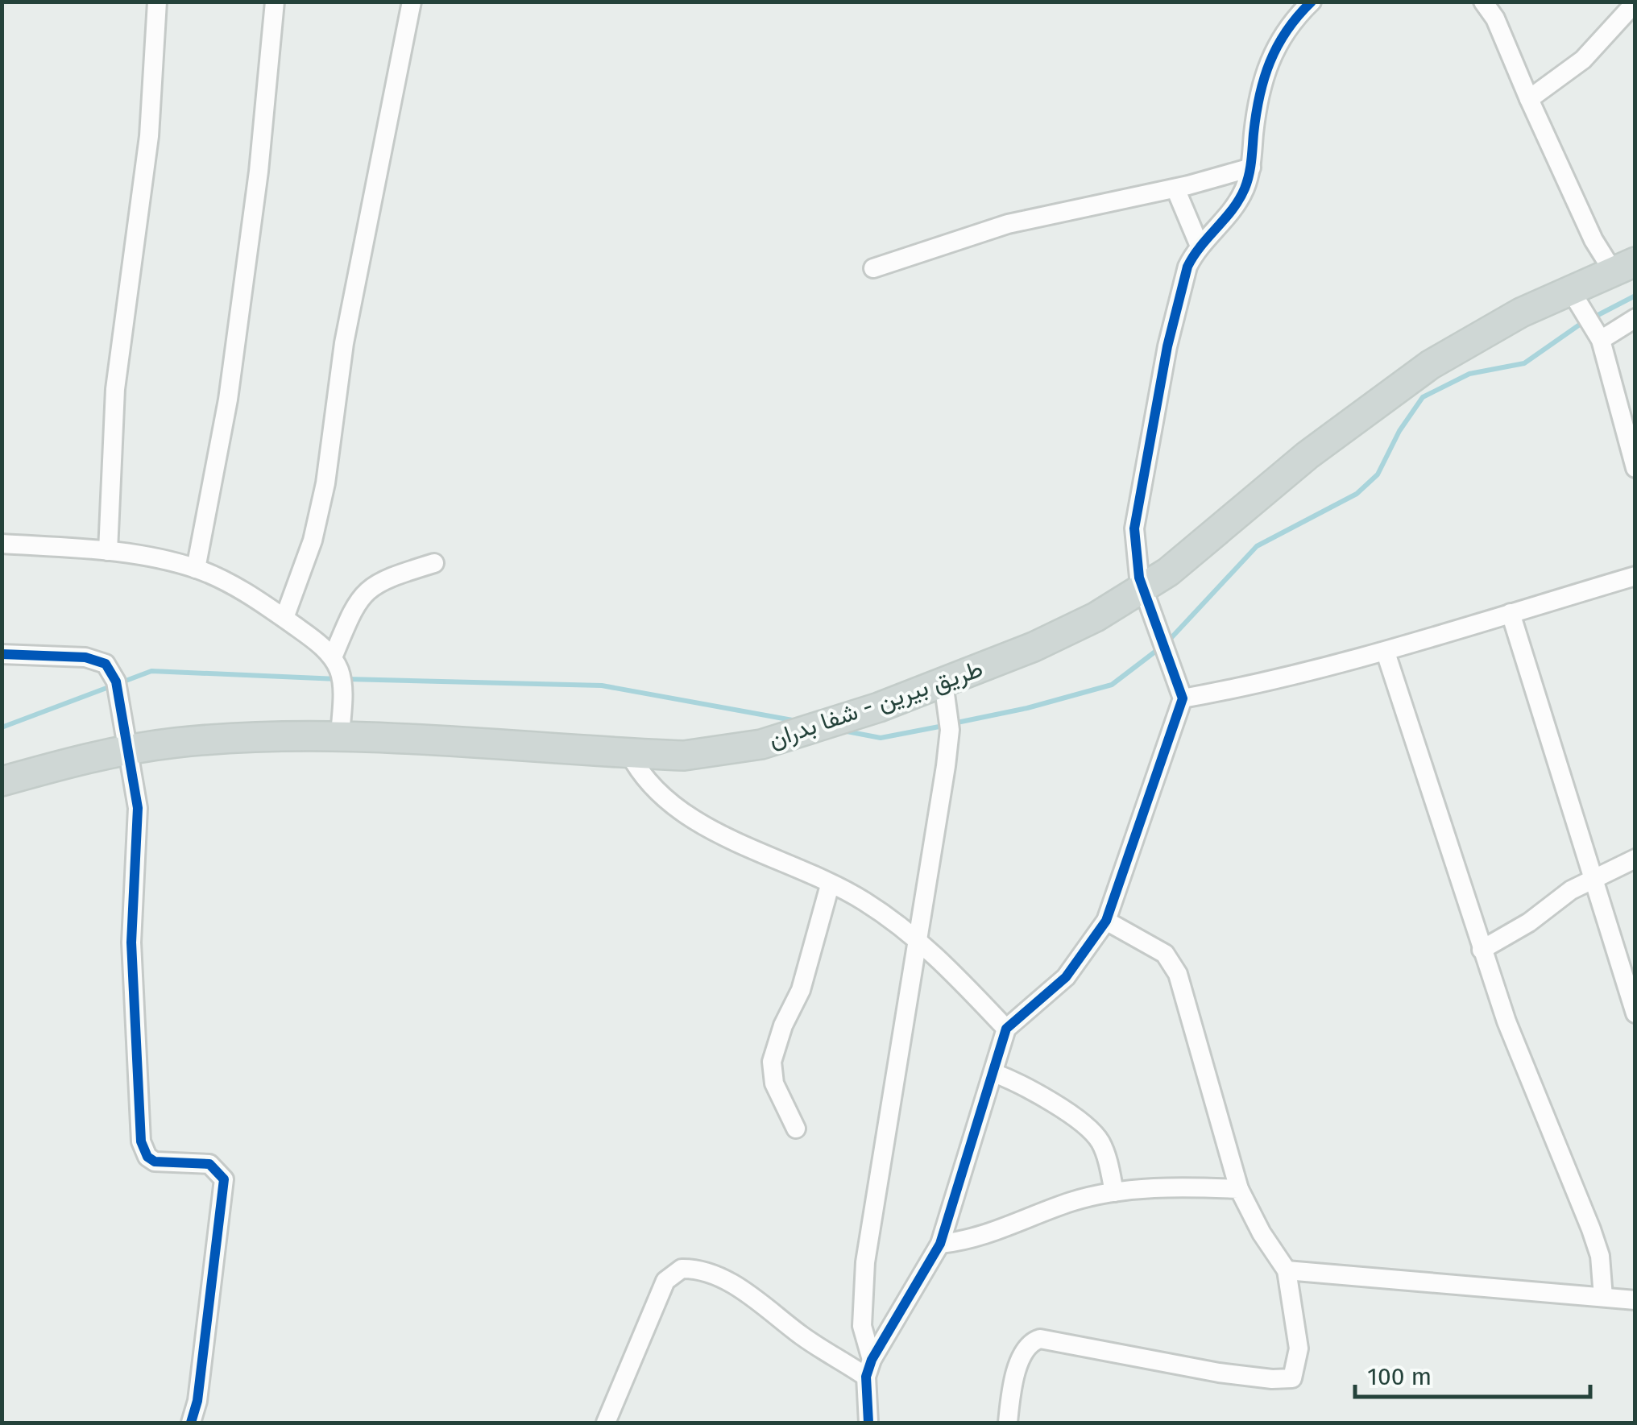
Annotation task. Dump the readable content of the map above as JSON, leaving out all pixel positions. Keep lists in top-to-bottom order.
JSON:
{
  "streets": {
    "main road": ["طريق بيرين - شفا بدران"]
  },
  "scale_bar": "100 m"
}
